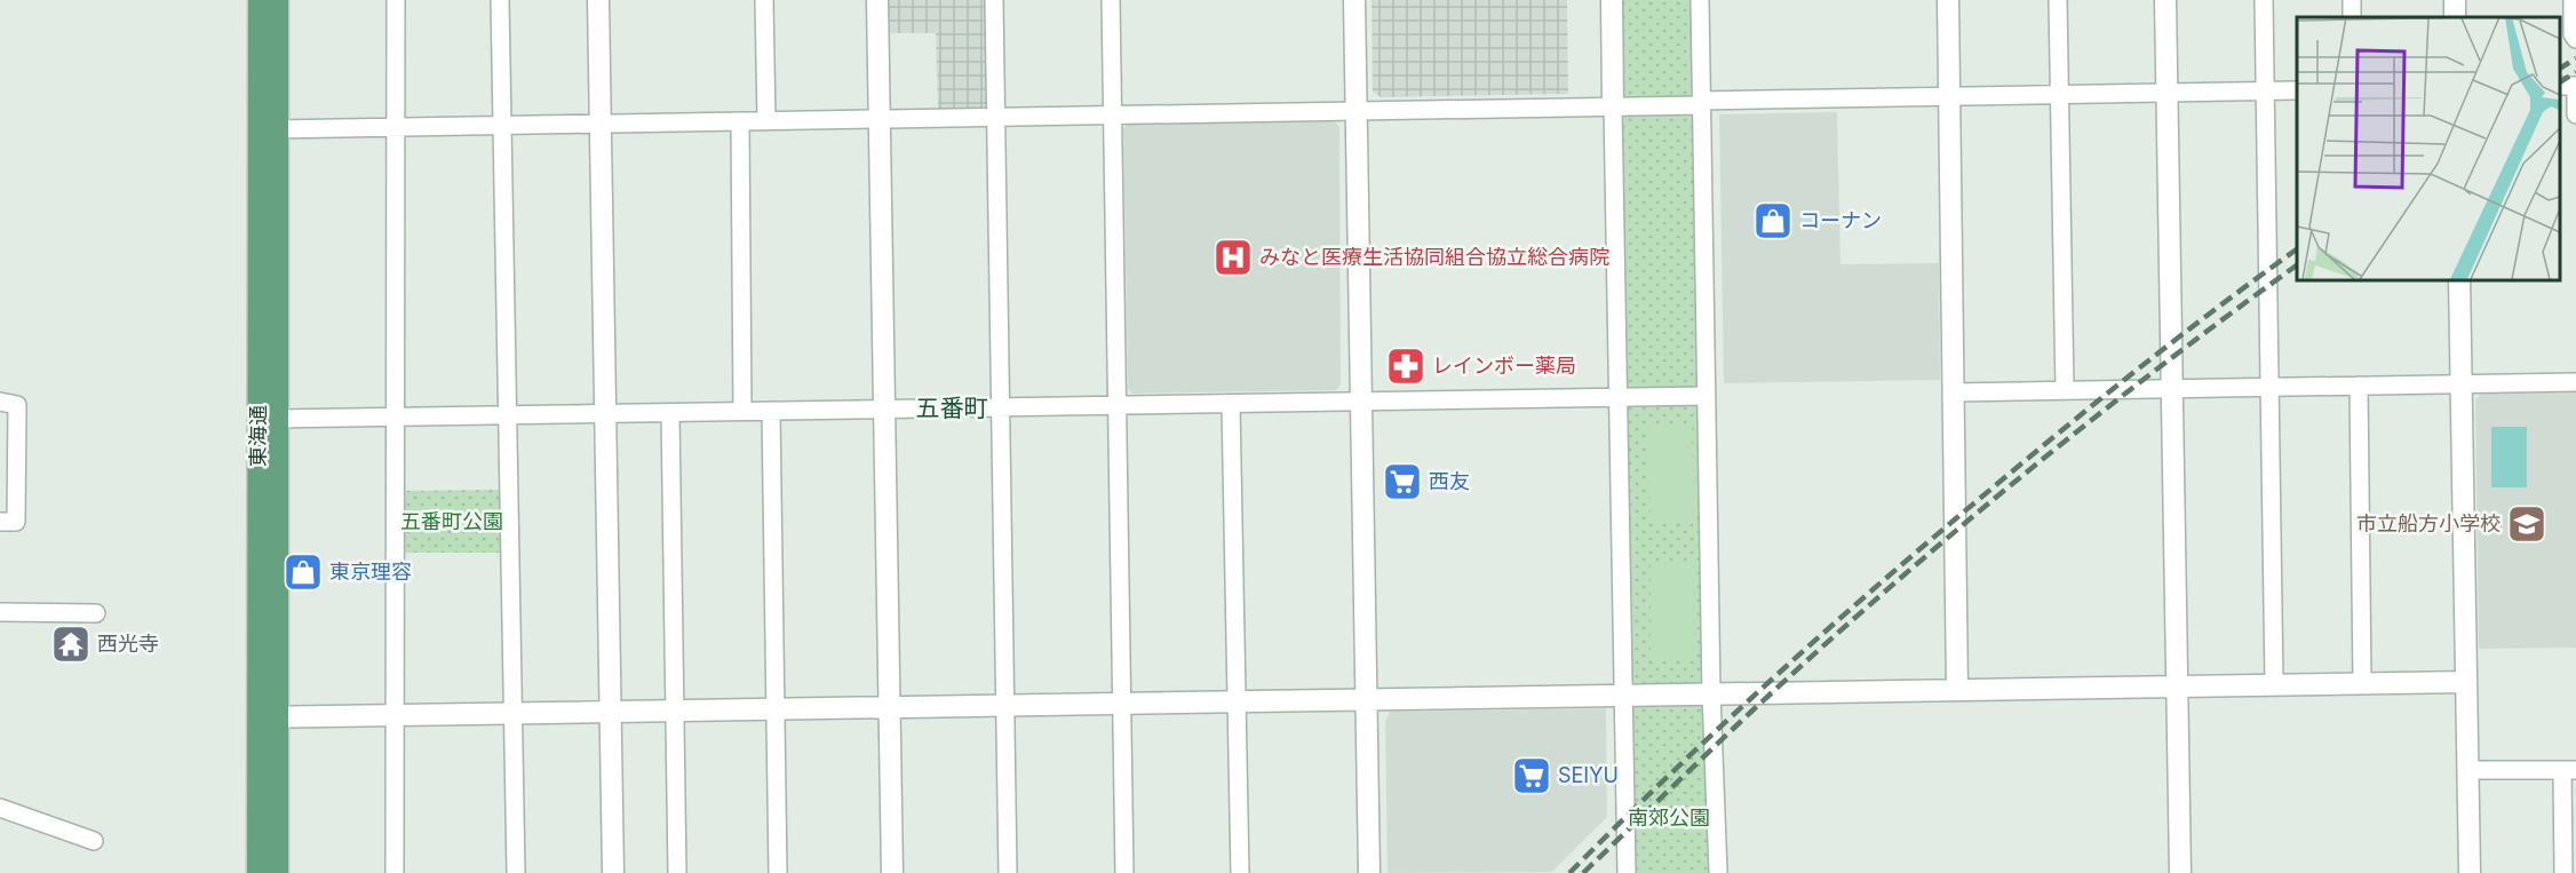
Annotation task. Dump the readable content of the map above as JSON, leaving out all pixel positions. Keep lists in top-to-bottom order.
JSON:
{
  "streets": {
    "main road": ["東海通"]
  },
  "districts": ["五番町"],
  "parks": ["五番町公園", "南郊公園"],
  "places": {
    "shop": ["コーナン", "東京理容"],
    "hospital": ["みなと医療生活協同組合協立総合病院"],
    "pharmacy": ["レインボー薬局"],
    "supermarket": ["西友", "SEIYU"],
    "school or university": ["市立船方小学校"],
    "temple": ["西光寺"]
  }
}
